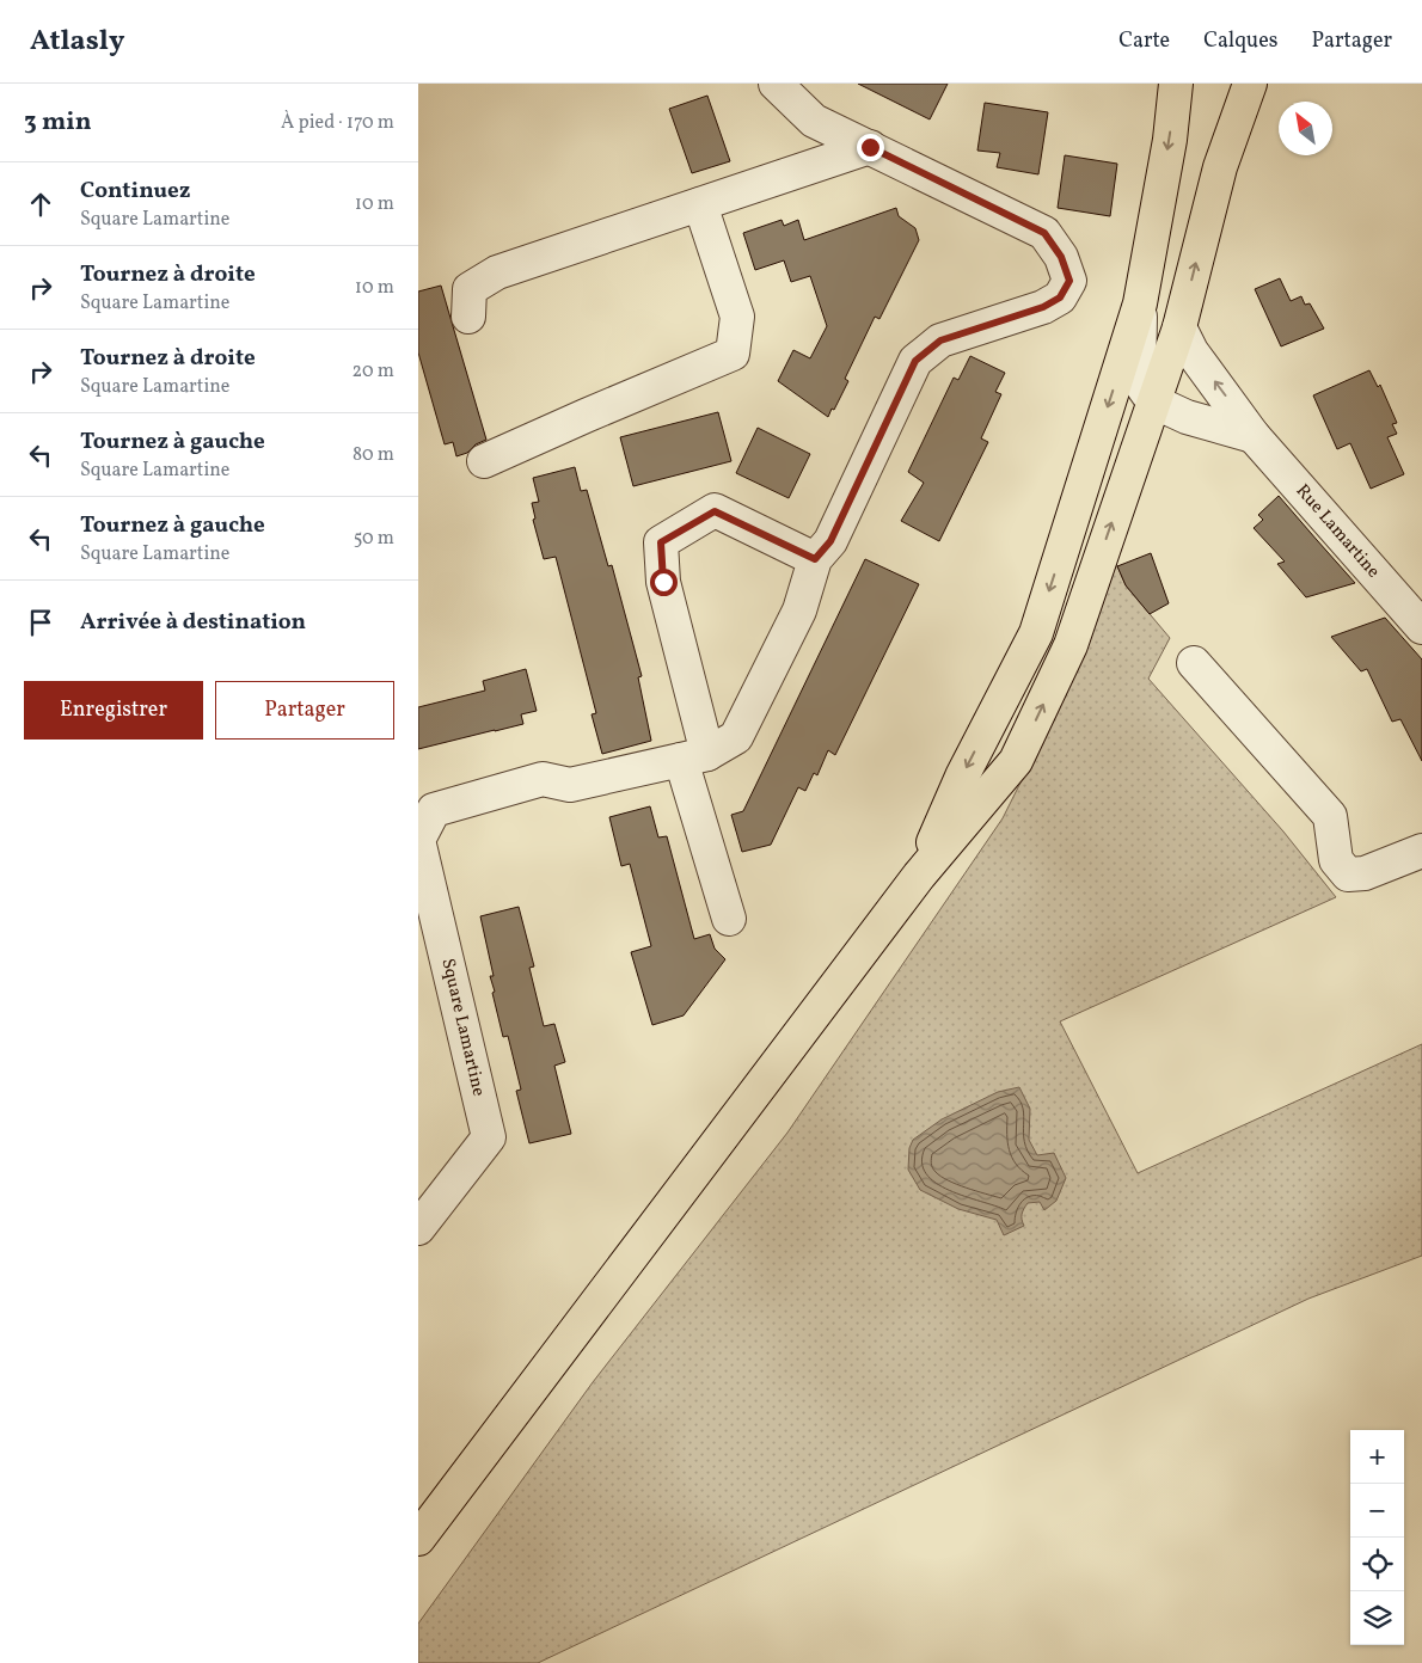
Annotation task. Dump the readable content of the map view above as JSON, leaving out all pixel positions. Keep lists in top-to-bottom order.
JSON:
{
  "streets": {
    "street": ["Rue Lamartine", "Square Lamartine"]
  },
  "north": "top left",
  "page": {
    "header": "Atlasly",
    "nav": ["Carte", "Calques", "Partager"],
    "heading": ["3 min", "À pied · 170 m"],
    "list": [
      ["Continuez", "Square Lamartine", "10 m"],
      ["Tournez à droite", "Square Lamartine", "10 m"],
      ["Tournez à droite", "Square Lamartine", "20 m"],
      ["Tournez à gauche", "Square Lamartine", "80 m"],
      ["Tournez à gauche", "Square Lamartine", "50 m"],
      "Arrivée à destination"
    ],
    "buttons": ["Enregistrer", "Partager"],
    "map_buttons": ["+", "−"]
  }
}
